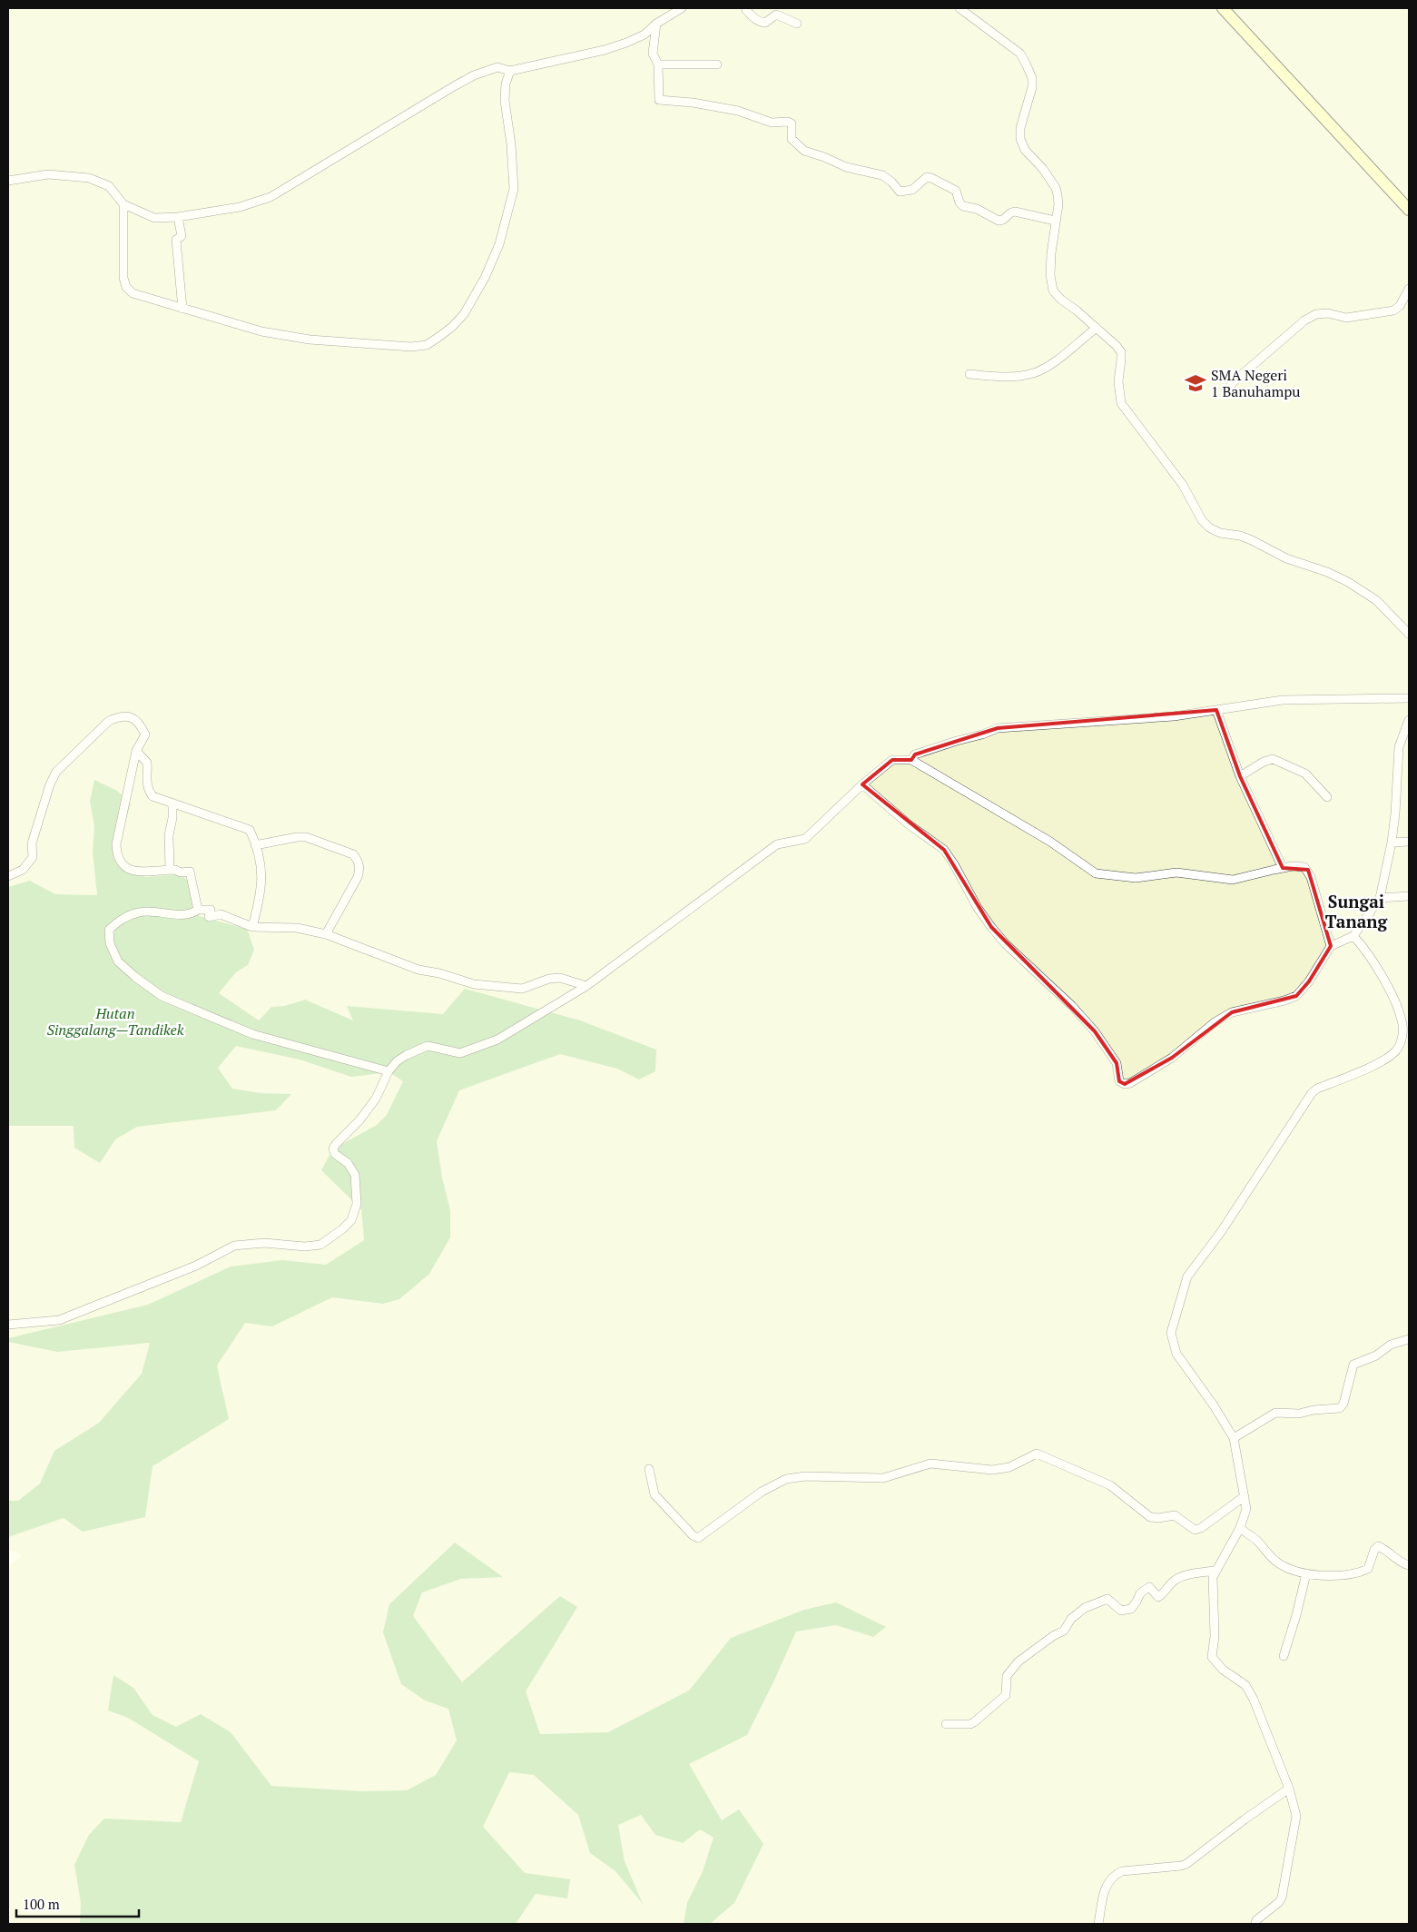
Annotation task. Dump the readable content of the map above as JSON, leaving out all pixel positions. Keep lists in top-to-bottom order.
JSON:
{
  "districts": ["Sungai Tanang"],
  "parks": ["Hutan Singgalang—Tandikek"],
  "places": {
    "school or university": ["SMA Negeri 1 Banuhampu"]
  },
  "scale_bar": "100 m"
}
